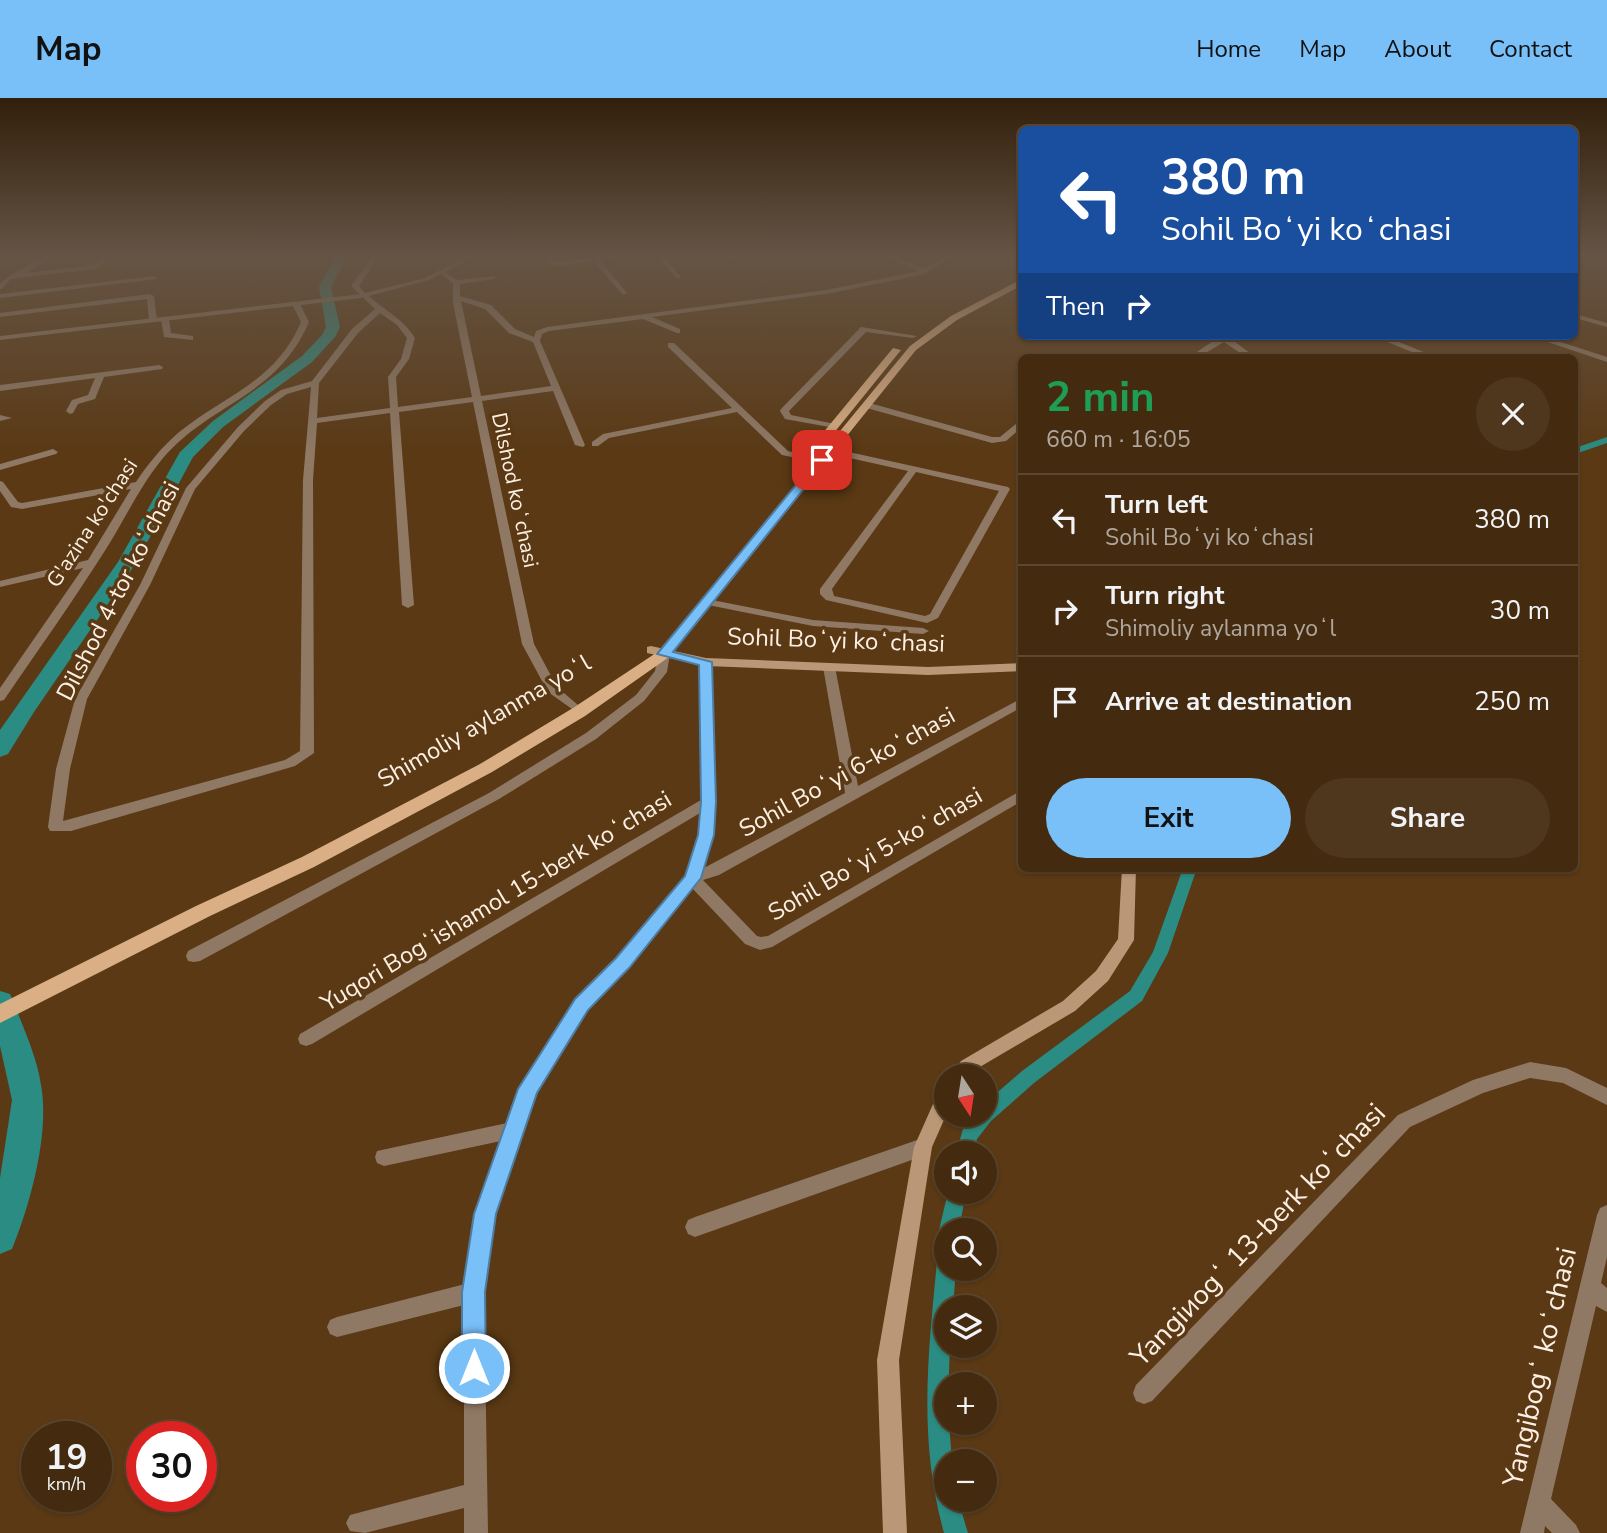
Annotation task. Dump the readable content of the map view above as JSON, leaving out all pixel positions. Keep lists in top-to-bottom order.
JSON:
{
  "streets": {
    "main road": ["Sohil Boʻyi koʻchasi", "Shimoliy aylanma yoʻl"],
    "street": [
      "Dilshod koʻchasi",
      "G'azina ko'chasi",
      "Dilshod 4-tor koʻchasi",
      "Sohil Boʻyi 6-koʻchasi",
      "Sohil Boʻyi 5-koʻchasi",
      "Yuqori Bogʻishamol 15-berk koʻchasi",
      "Yangiиogʻ 13-berk koʻchasi",
      "Yangibogʻ koʻchasi"
    ]
  },
  "crossings": [
    ["Dilshod koʻchasi", "Shimoliy aylanma yoʻl"],
    ["Sohil Boʻyi koʻchasi", "Shimoliy aylanma yoʻl"],
    ["Sohil Boʻyi 6-koʻchasi", "Sohil Boʻyi 5-koʻchasi"]
  ],
  "north": "bottom",
  "page": {
    "header": "Map",
    "nav": [
      "Home",
      "Map",
      "About",
      "Contact"
    ],
    "turn": ["380 m", "Sohil Boʻyi koʻchasi"],
    "then": "Then",
    "heading": ["2 min", "660 m · 16:05"],
    "list": [
      {
        "name": "Turn left",
        "note": "Sohil Boʻyi koʻchasi",
        "value": "380 m"
      },
      {
        "name": "Turn right",
        "note": "Shimoliy aylanma yoʻl",
        "value": "30 m"
      },
      {
        "name": "Arrive at destination",
        "value": "250 m"
      }
    ],
    "buttons": ["Exit", "Share"],
    "map_buttons": ["+", "−"],
    "speed": "19 km/h",
    "limit": "30"
  }
}
